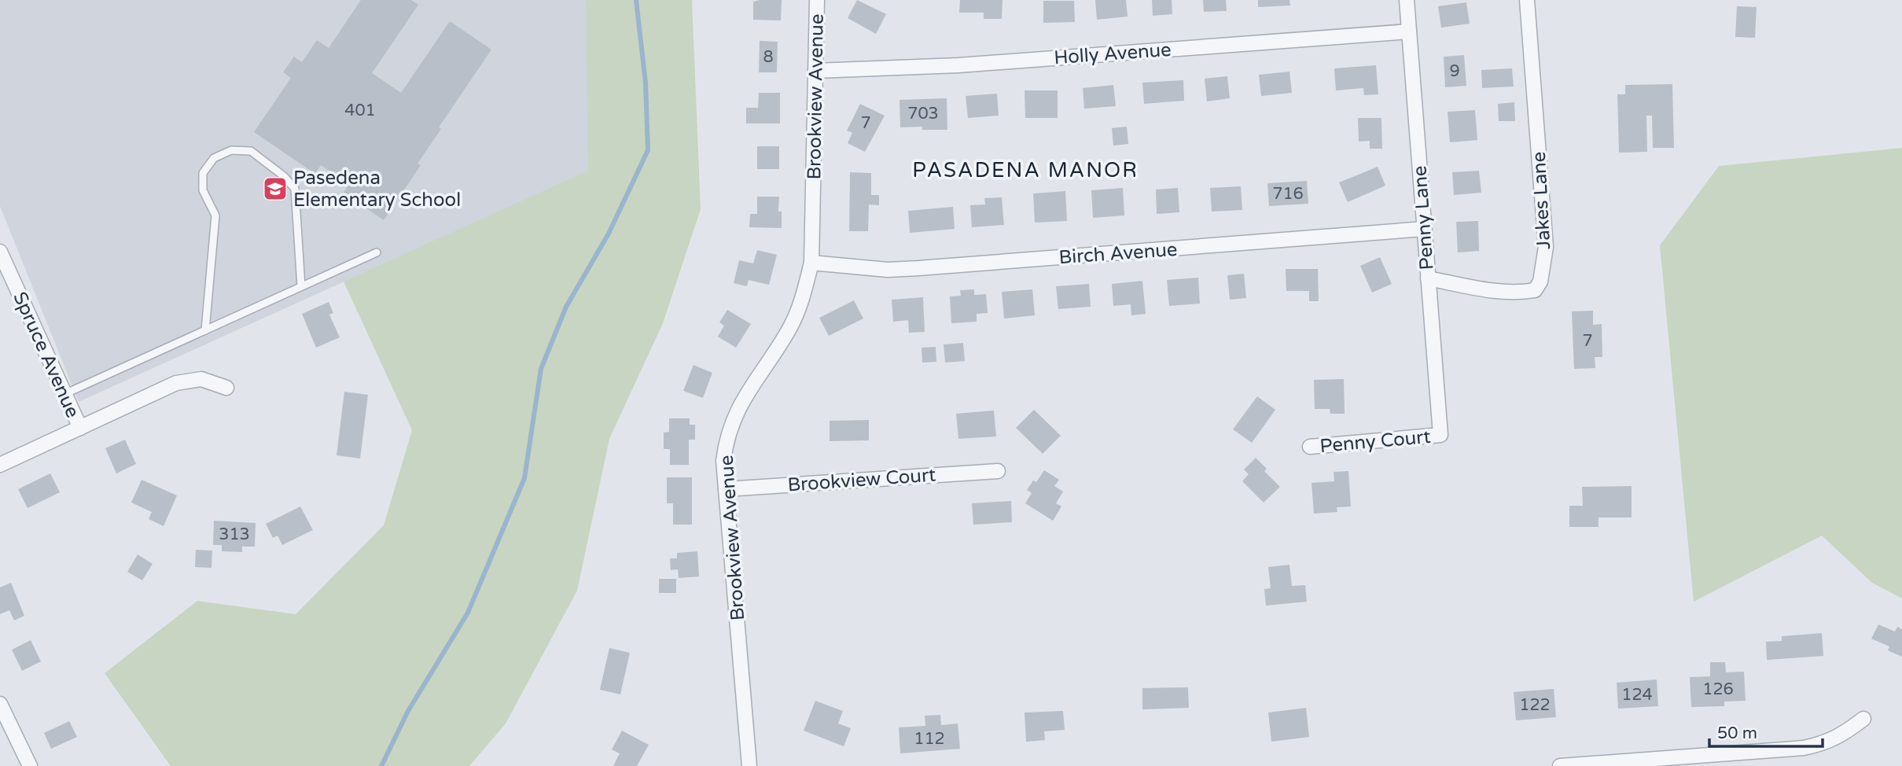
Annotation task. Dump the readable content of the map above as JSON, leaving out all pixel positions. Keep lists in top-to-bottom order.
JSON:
{
  "streets": {
    "street": [
      "Holly Avenue",
      "Brookview Avenue",
      "Jakes Lane",
      "Penny Lane",
      "Birch Avenue",
      "Spruce Avenue",
      "Penny Court",
      "Brookview Court"
    ]
  },
  "crossings": [
    ["Holly Avenue", "Brookview Avenue"],
    ["Holly Avenue", "Penny Lane"],
    ["Brookview Avenue", "Birch Avenue"],
    ["Brookview Avenue", "Brookview Court"],
    ["Jakes Lane", "Penny Lane"],
    ["Penny Lane", "Birch Avenue"],
    ["Penny Lane", "Penny Court"]
  ],
  "districts": ["PASADENA MANOR"],
  "places": {
    "school or university": ["Pasedena Elementary School"]
  },
  "house_numbers": [
    "8",
    "9",
    "401",
    "703",
    "7",
    "716",
    "7",
    "313",
    "126",
    "124",
    "122",
    "112"
  ],
  "scale_bar": "50 m"
}
